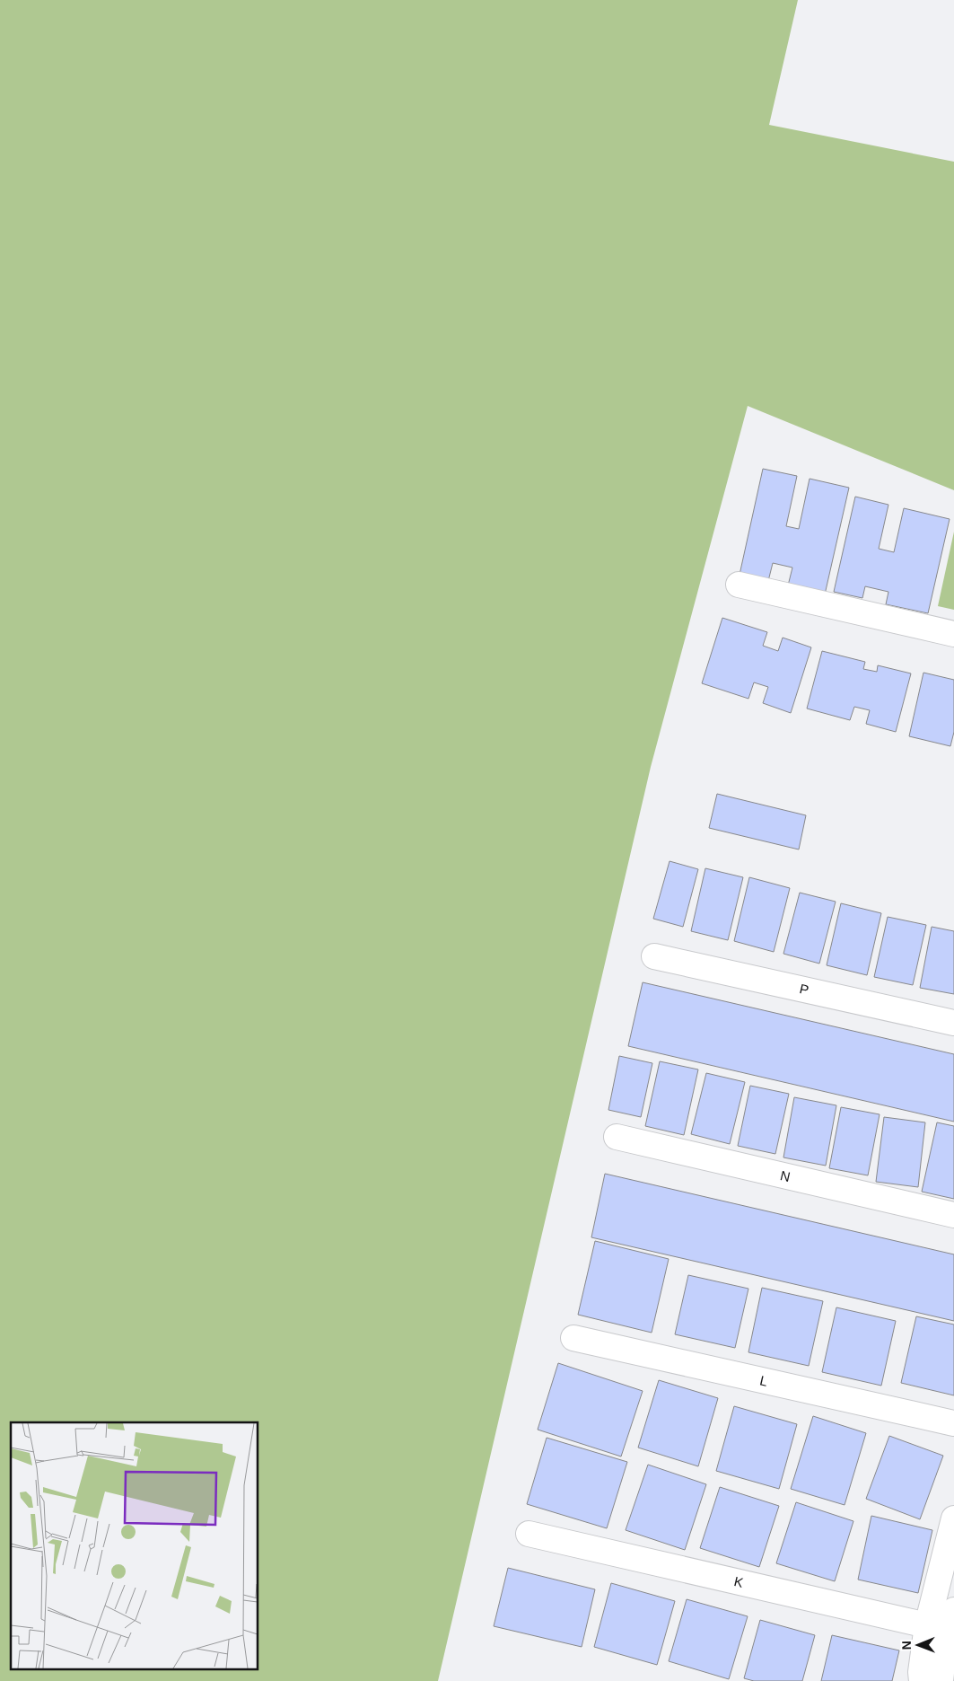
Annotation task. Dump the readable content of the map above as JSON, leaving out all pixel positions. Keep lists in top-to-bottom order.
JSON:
{
  "streets": {
    "lane": [
      "P",
      "N",
      "L",
      "K"
    ]
  },
  "north": "left"
}
